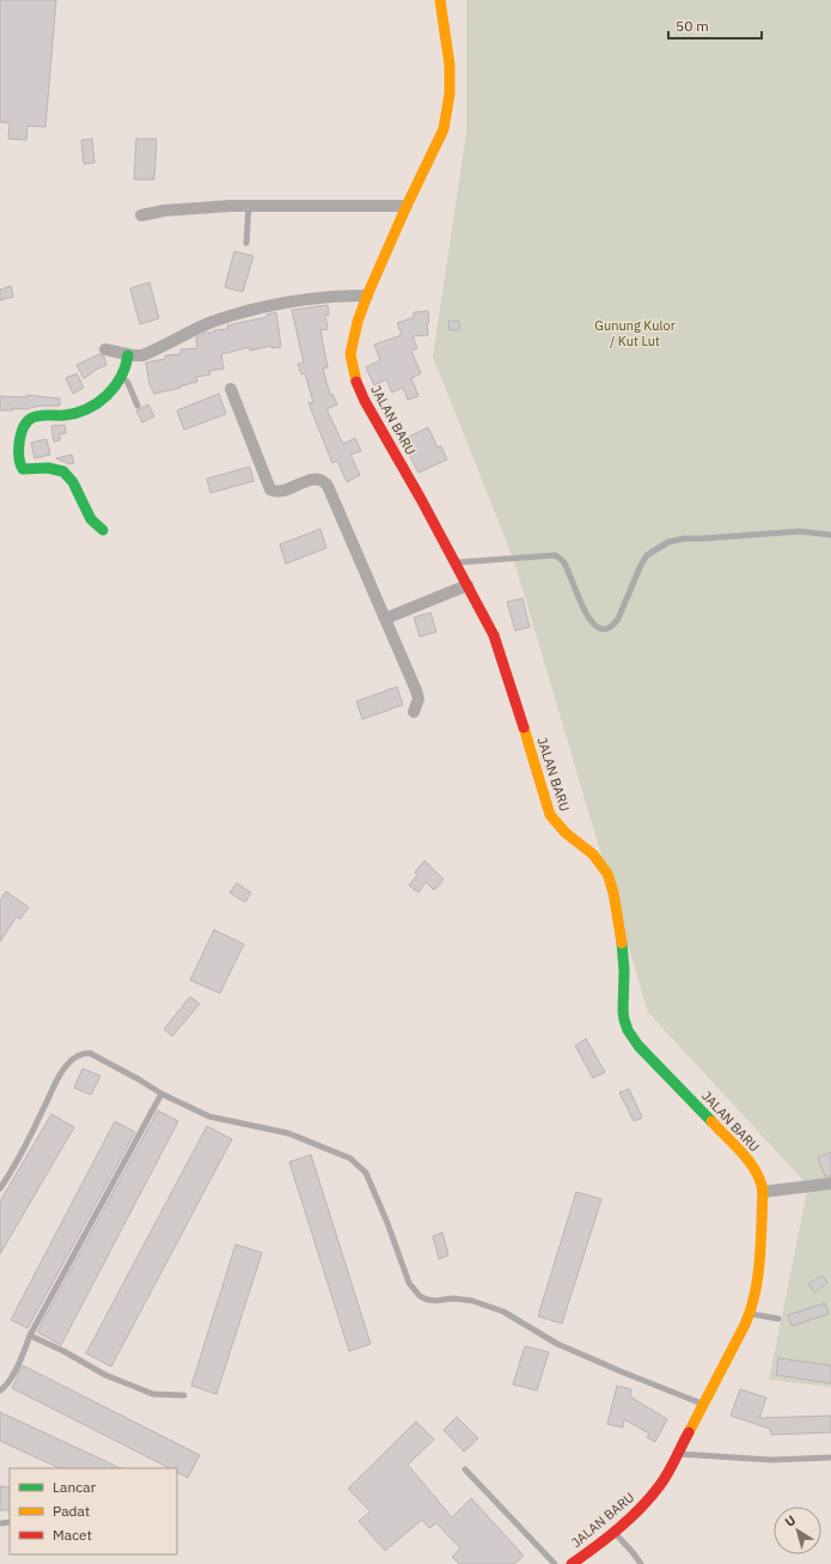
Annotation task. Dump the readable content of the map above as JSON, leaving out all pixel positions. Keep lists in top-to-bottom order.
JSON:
{
  "streets": {
    "street": ["JALAN BARU"]
  },
  "parks": ["Gunung Kulor / Kut Lut"],
  "legend": ["Lancar", "Padat", "Macet"],
  "scale_bar": "50 m",
  "north": "top left"
}
